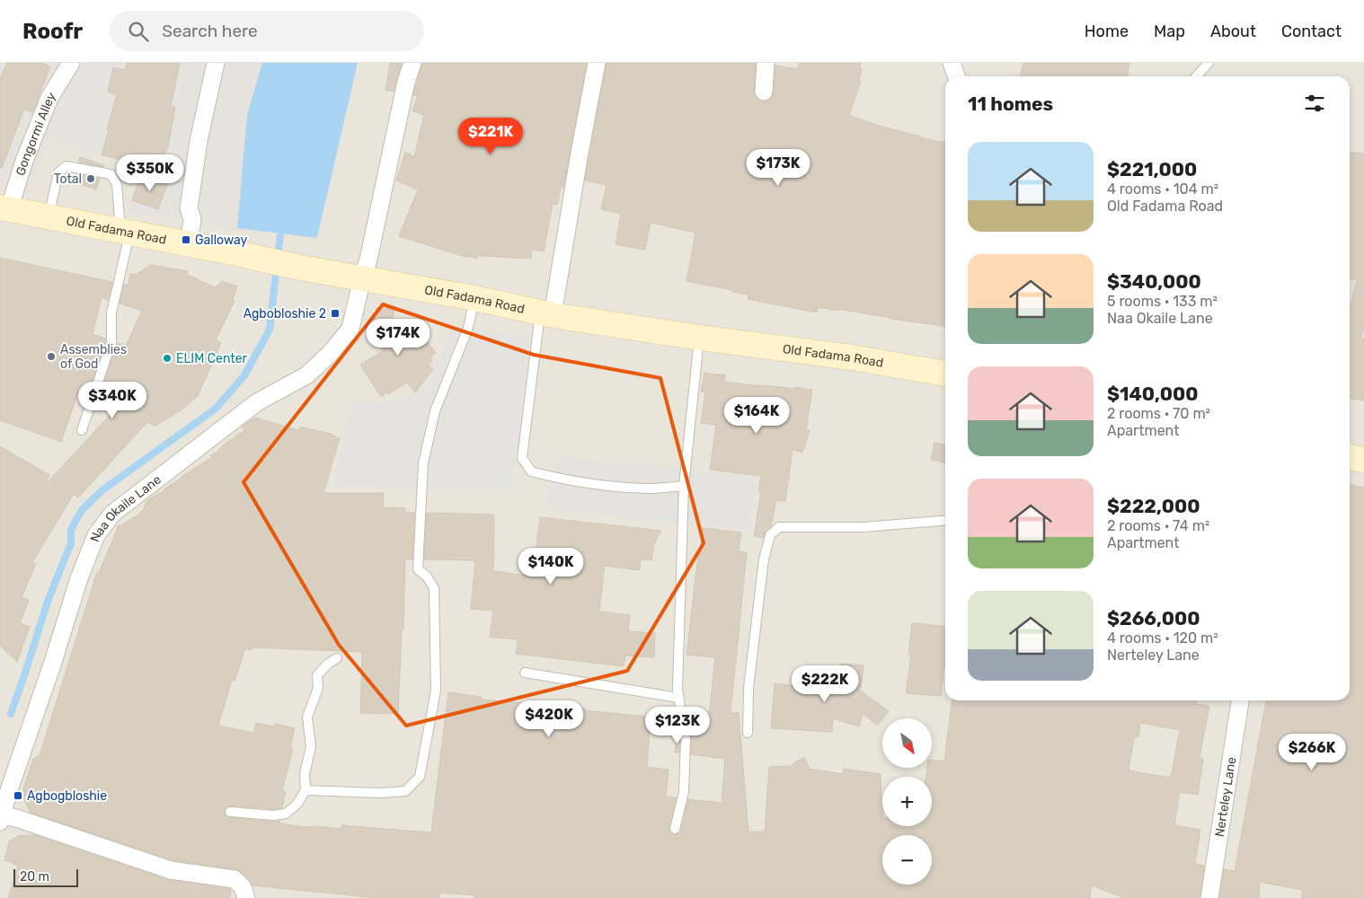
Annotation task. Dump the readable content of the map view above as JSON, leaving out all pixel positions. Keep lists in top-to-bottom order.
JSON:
{
  "streets": {
    "street": [
      "Gongormi Alley",
      "Old Fadama Road",
      "Naa Okaile Lane",
      "Nerteley Lane"
    ]
  },
  "crossings": [
    ["Gongormi Alley", "Old Fadama Road"],
    ["Old Fadama Road", "Naa Okaile Lane"]
  ],
  "places": {
    "other": ["Total", "Assemblies of God", "ELIM Center"],
    "transit": ["Galloway", "Agbobloshie 2", "Agbogbloshie"]
  },
  "scale_bar": "20 m",
  "north": "bottom right",
  "page": {
    "header": "Roofr",
    "search": "Search here",
    "nav": [
      "Home",
      "Map",
      "About",
      "Contact"
    ],
    "heading": "11 homes",
    "price": [
      "$221K",
      "$173K",
      "$350K",
      "$174K",
      "$340K",
      "$164K",
      "$140K",
      "$222K",
      "$420K",
      "$123K",
      "$266K"
    ],
    "list": [
      {
        "name": "$221,000",
        "note": "4 rooms · 104 m² · Old Fadama Road"
      },
      {
        "name": "$340,000",
        "note": "5 rooms · 133 m² · Naa Okaile Lane"
      },
      {
        "name": "$140,000",
        "note": "2 rooms · 70 m² · Apartment"
      },
      {
        "name": "$222,000",
        "note": "2 rooms · 74 m² · Apartment"
      },
      {
        "name": "$266,000",
        "note": "4 rooms · 120 m² · Nerteley Lane"
      }
    ],
    "map_buttons": ["+", "−"],
    "scale": "20 m"
  }
}
